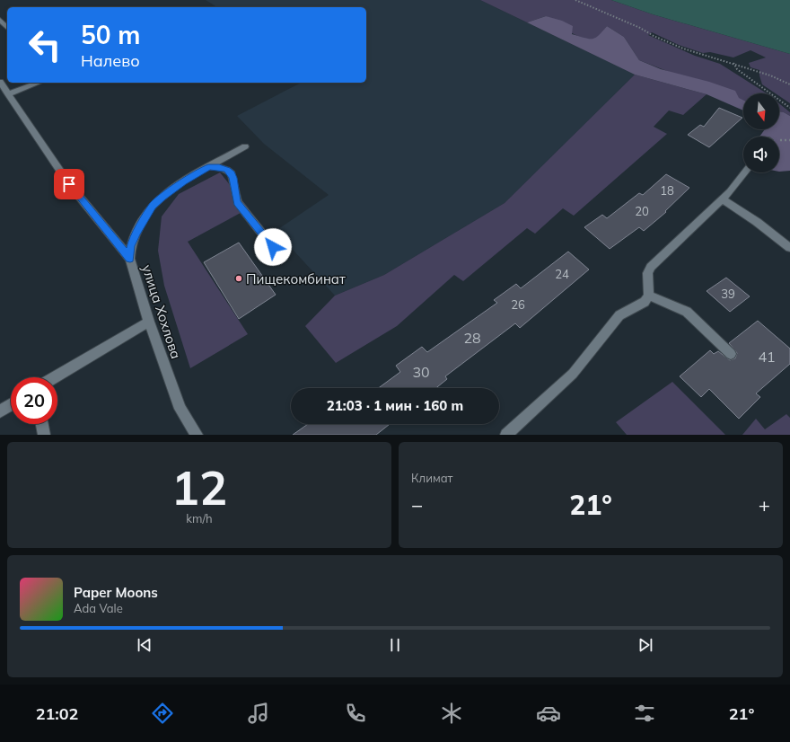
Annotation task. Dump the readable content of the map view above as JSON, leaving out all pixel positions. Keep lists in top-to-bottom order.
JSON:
{
  "streets": {
    "street": ["улица Хохлова"]
  },
  "places": ["Пищекомбинат"],
  "house_numbers": [
    "18",
    "20",
    "24",
    "39",
    "26",
    "28",
    "41",
    "30"
  ],
  "north": "bottom",
  "page": {
    "turn": ["50 m", "Налево"],
    "limit": "20",
    "trip": "21:03 · 1 мин · 160 m",
    "tile": [
      ["12", "km/h"],
      "Климат"
    ],
    "heat": ["−", "21°", "+"],
    "song": ["Paper Moons", "Ada Vale"],
    "tabs": ["21:02", "21°"]
  }
}
